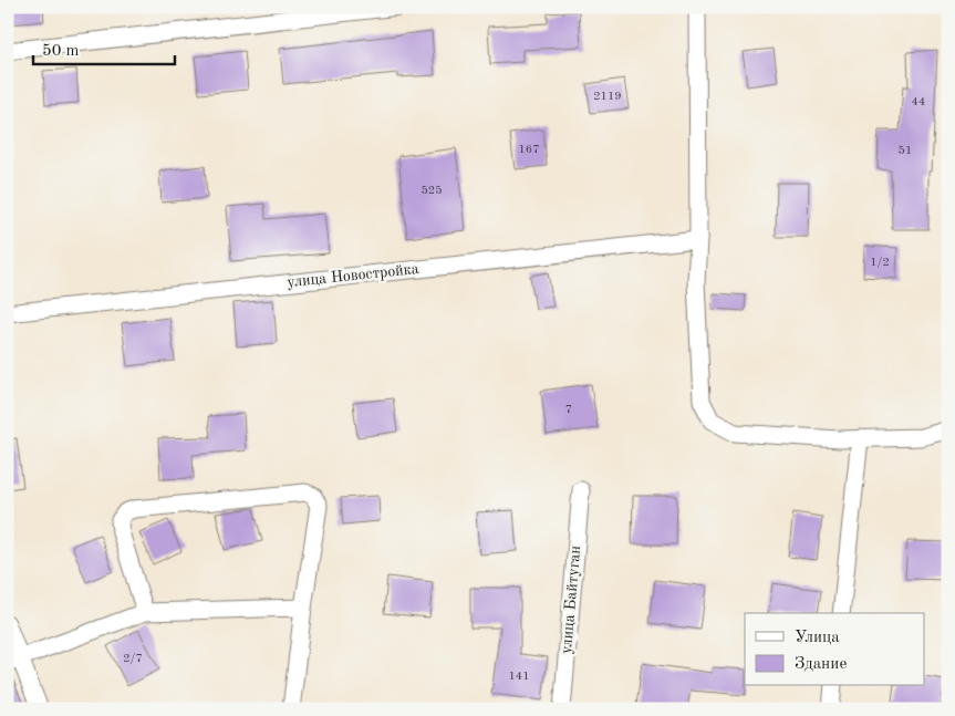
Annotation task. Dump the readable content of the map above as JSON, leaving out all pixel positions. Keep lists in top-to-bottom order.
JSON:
{
  "streets": {
    "street": ["улица Новостройка", "улица Байтуган"]
  },
  "house_numbers": [
    "2119",
    "44",
    "167",
    "51",
    "525",
    "1/2",
    "7",
    "2/7",
    "141"
  ],
  "legend": ["Улица", "Здание"],
  "scale_bar": "50 m"
}
